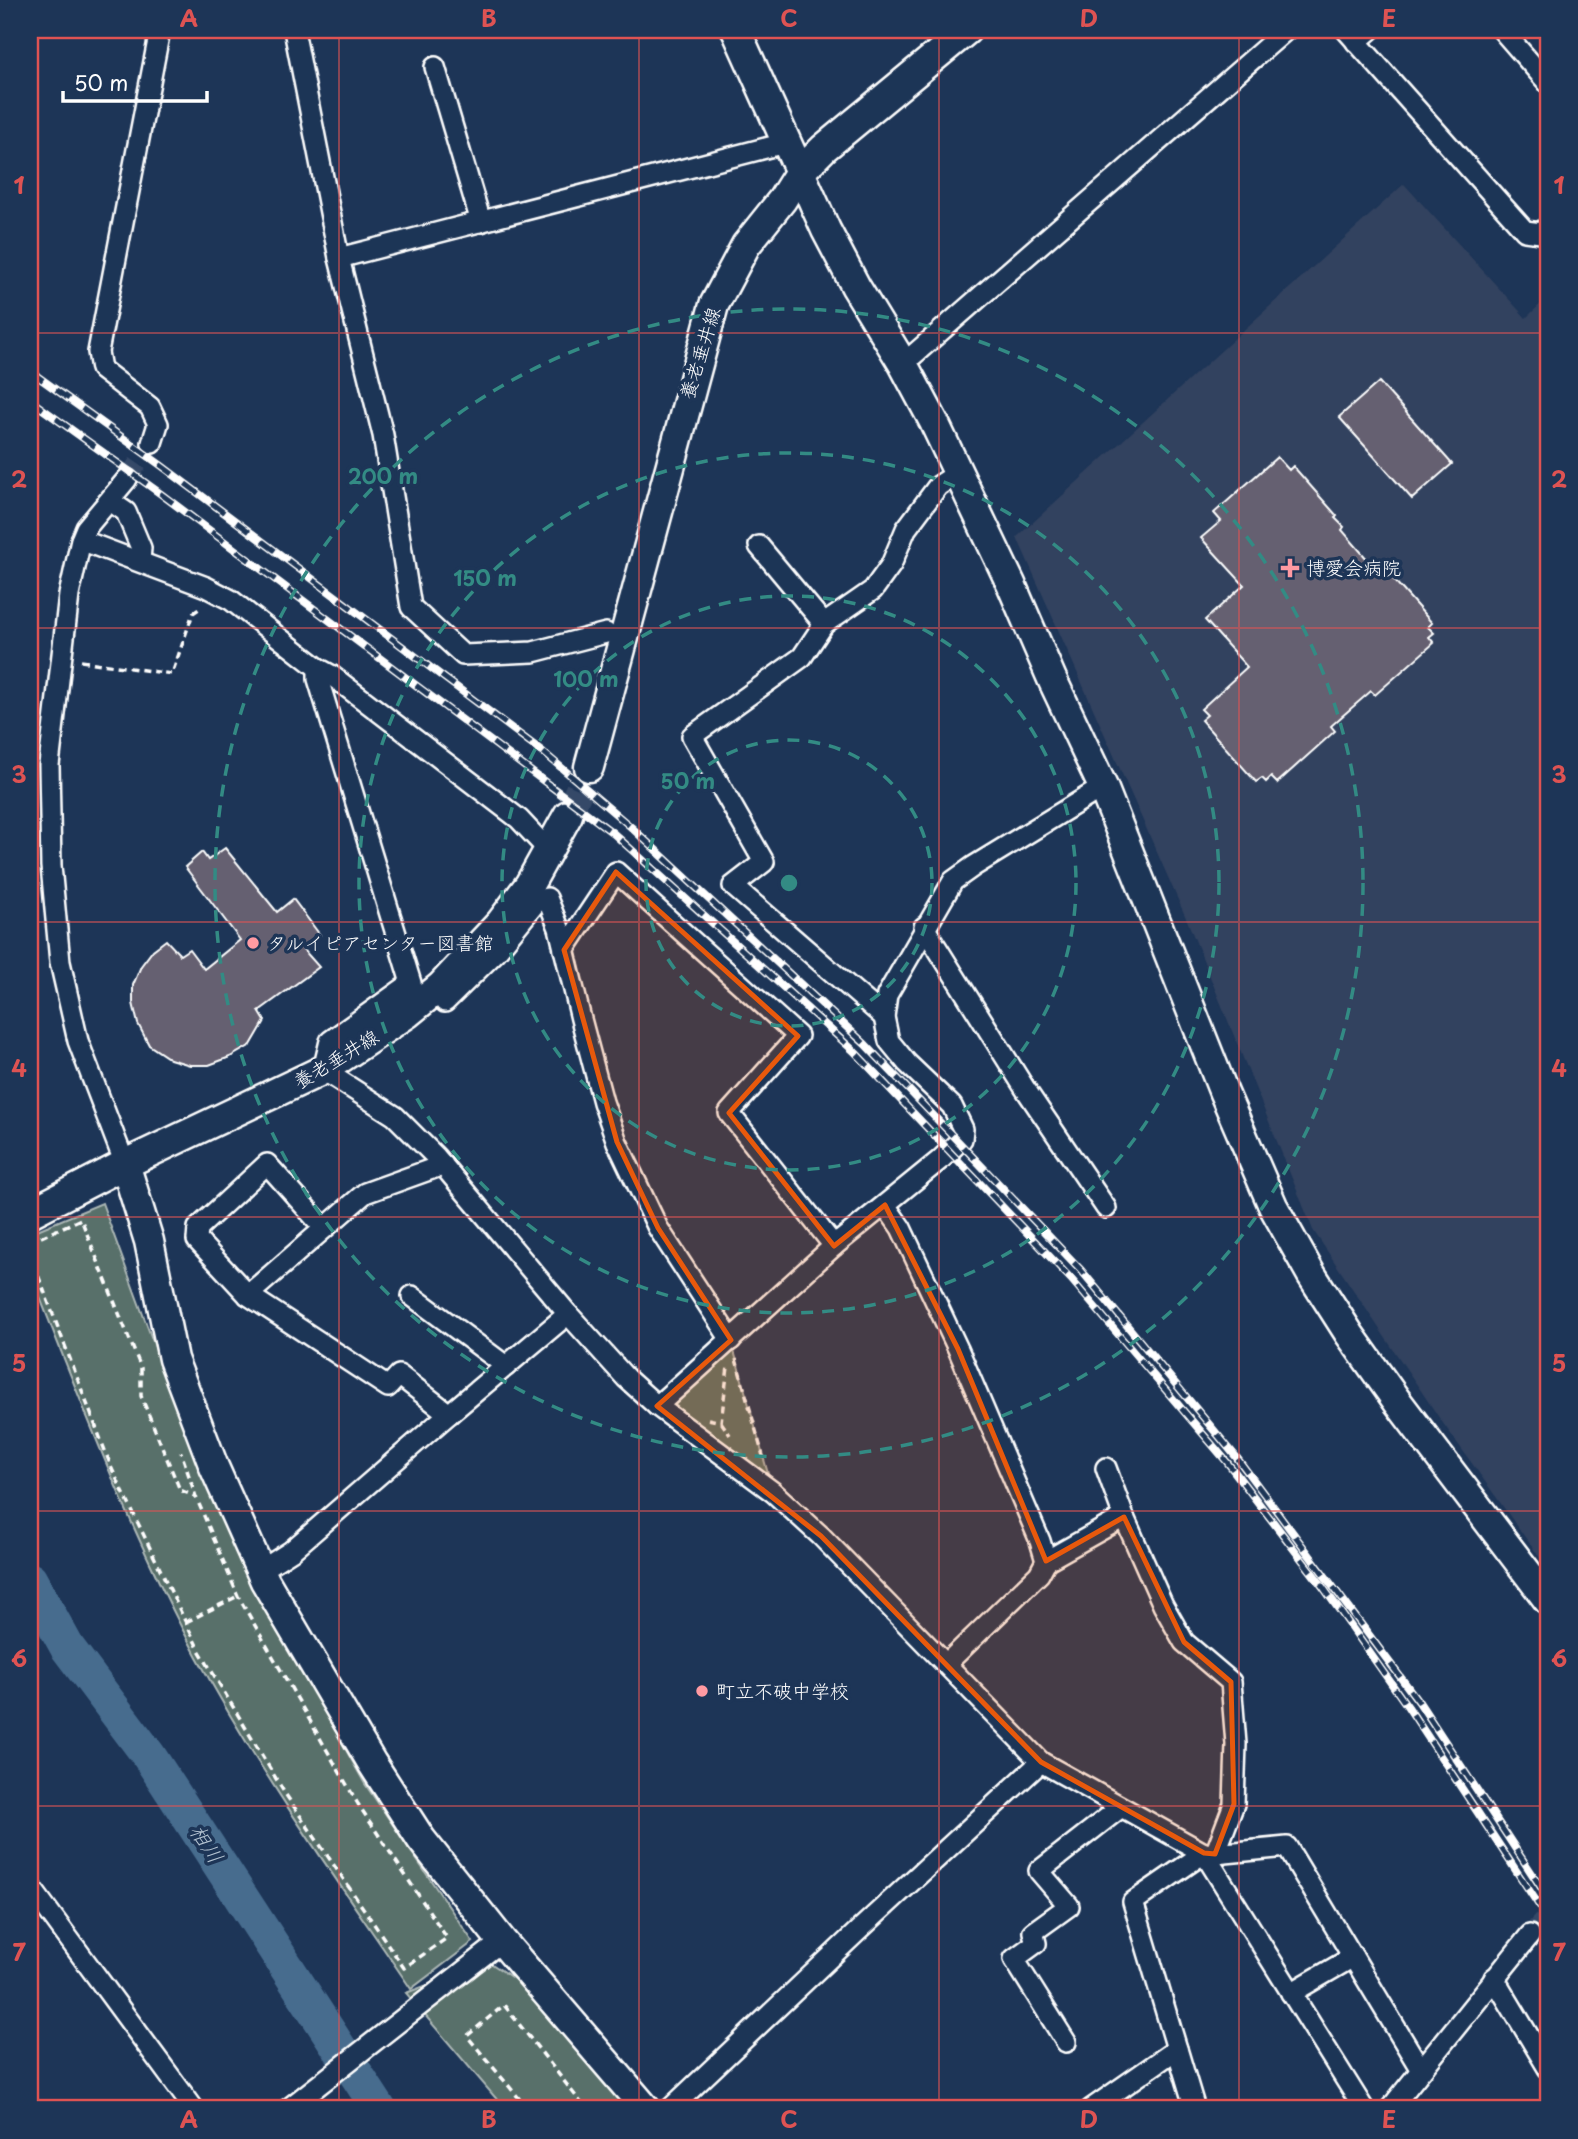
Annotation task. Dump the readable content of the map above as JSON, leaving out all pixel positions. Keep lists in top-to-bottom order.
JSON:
{
  "streets": {
    "street": ["養老垂井線"]
  },
  "water": ["相川"],
  "places": {
    "health": ["博愛会病院"],
    "other": ["タルイピアセンター図書館", "町立不破中学校"]
  },
  "scale_bar": "50 m",
  "grid": {
    "columns": [
      "A",
      "B",
      "C",
      "D",
      "E"
    ],
    "rows": [
      "1",
      "2",
      "3",
      "4",
      "5",
      "6",
      "7"
    ]
  },
  "rings": [
    "200 m",
    "150 m",
    "100 m",
    "50 m"
  ]
}
